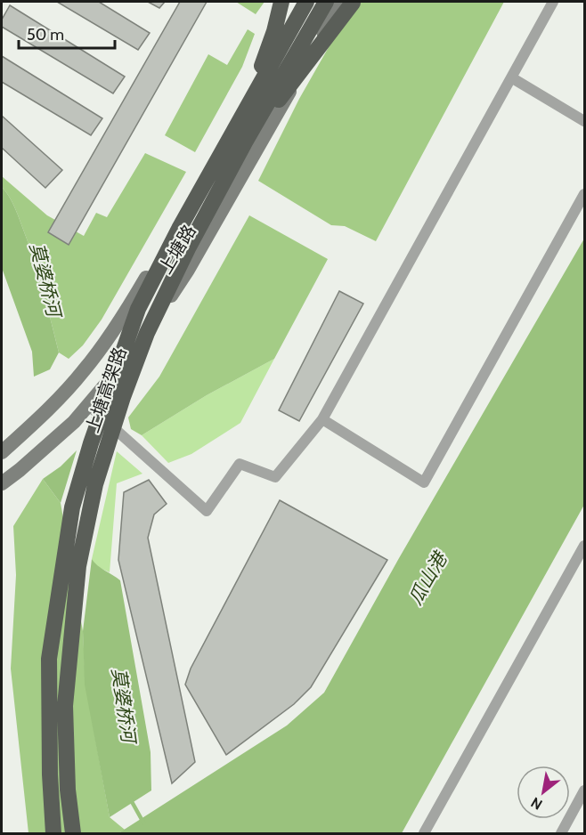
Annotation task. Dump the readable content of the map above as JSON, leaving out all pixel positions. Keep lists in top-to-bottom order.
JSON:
{
  "streets": {
    "highway": ["上塘高架路"],
    "main road": ["上塘路"]
  },
  "crossings": [
    ["上塘路", "上塘高架路"]
  ],
  "water": ["莫婆桥河", "瓜山港"],
  "scale_bar": "50 m",
  "north": "bottom left"
}
